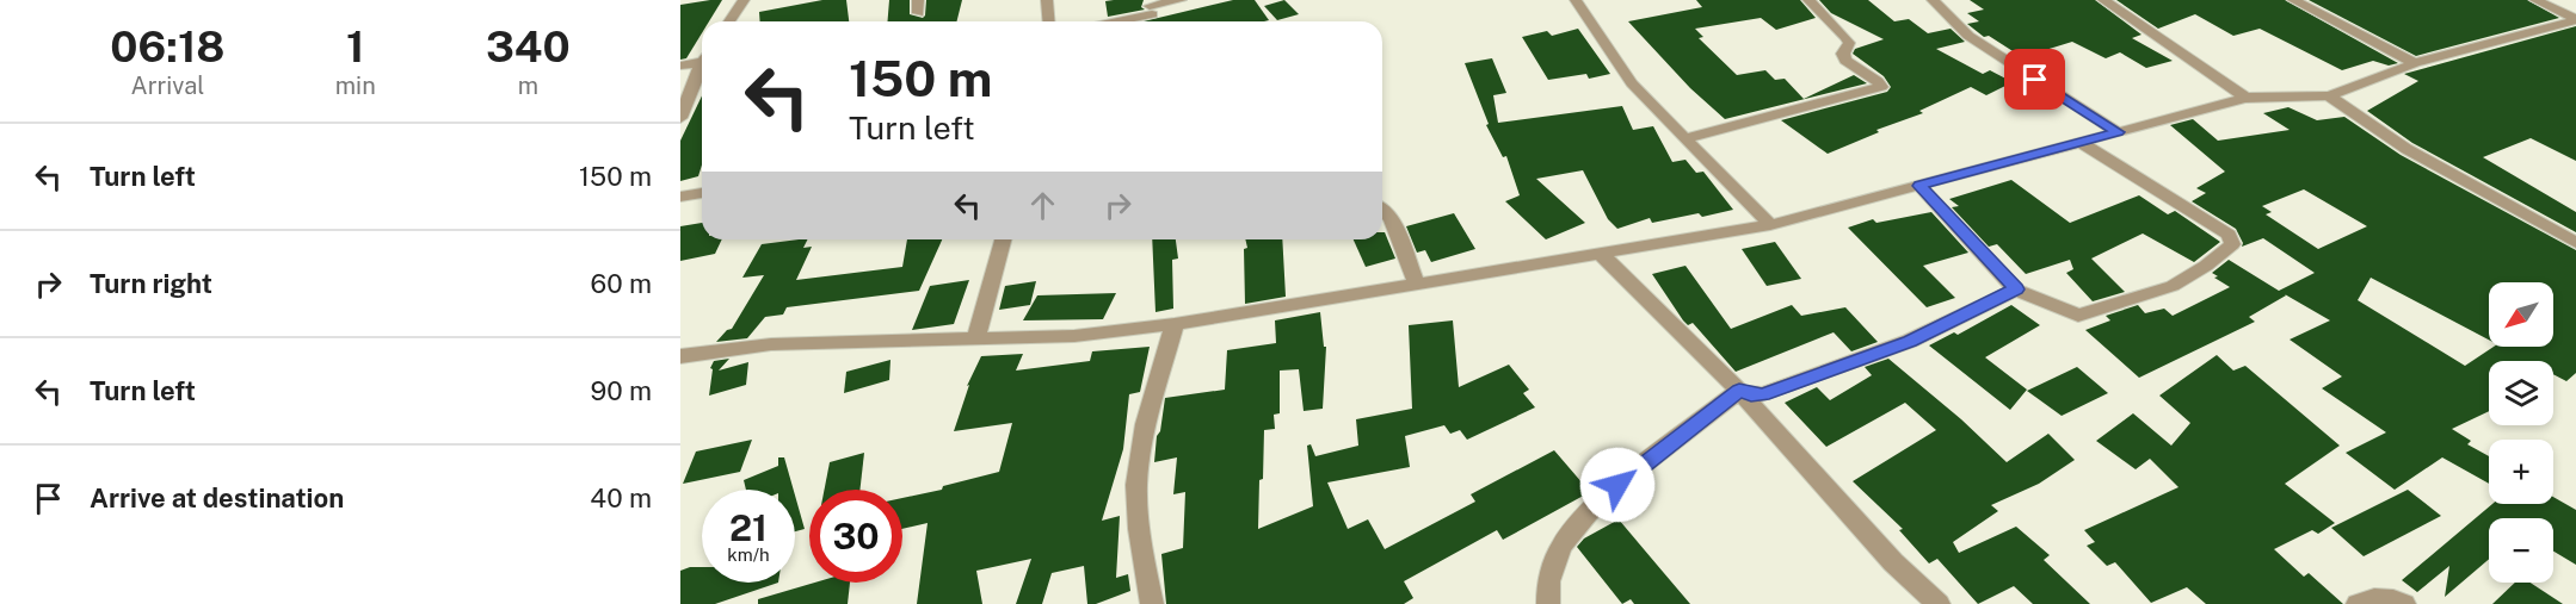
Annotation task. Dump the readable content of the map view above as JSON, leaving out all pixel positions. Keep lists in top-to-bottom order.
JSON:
{
  "north": "bottom left",
  "page": {
    "eta": [
      "06:18",
      "Arrival",
      "1",
      "min",
      "340",
      "m"
    ],
    "turn": ["150 m", "Turn left"],
    "list": [
      {
        "name": "Turn left",
        "value": "150 m"
      },
      {
        "name": "Turn right",
        "value": "60 m"
      },
      {
        "name": "Turn left",
        "value": "90 m"
      },
      {
        "name": "Arrive at destination",
        "value": "40 m"
      }
    ],
    "map_buttons": ["+", "−"],
    "speed": "21 km/h",
    "limit": "30"
  }
}
